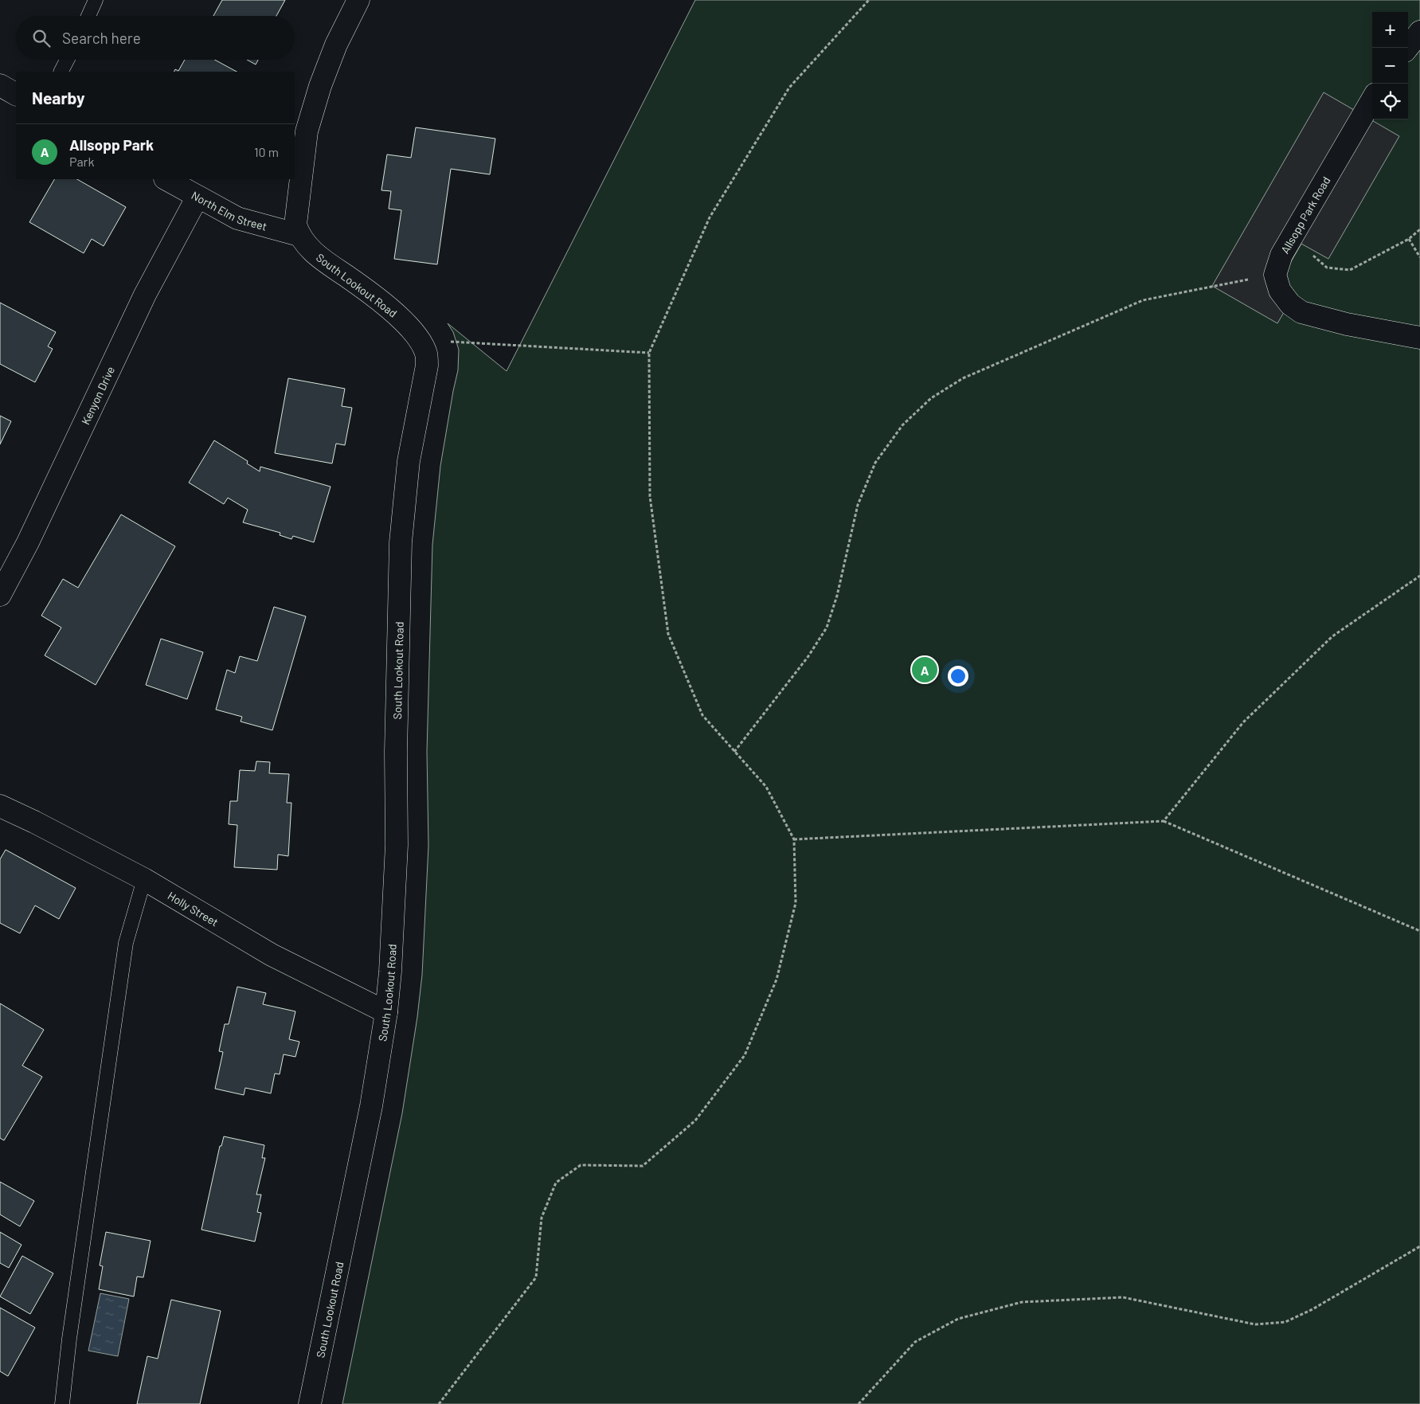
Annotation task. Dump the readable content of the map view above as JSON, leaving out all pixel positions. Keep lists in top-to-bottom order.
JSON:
{
  "streets": {
    "street": [
      "North Elm Street",
      "Allsopp Park Road",
      "South Lookout Road",
      "Kenyon Drive",
      "Holly Street"
    ]
  },
  "crossings": [
    ["North Elm Street", "South Lookout Road"],
    ["North Elm Street", "Kenyon Drive"],
    ["South Lookout Road", "Holly Street"]
  ],
  "page": {
    "map_buttons": ["+", "−"],
    "search": "Search here",
    "heading": "Nearby",
    "list": [
      {
        "mark": "A",
        "name": "Allsopp Park",
        "note": "Park",
        "value": "10 m"
      }
    ],
    "pins": "A"
  }
}
